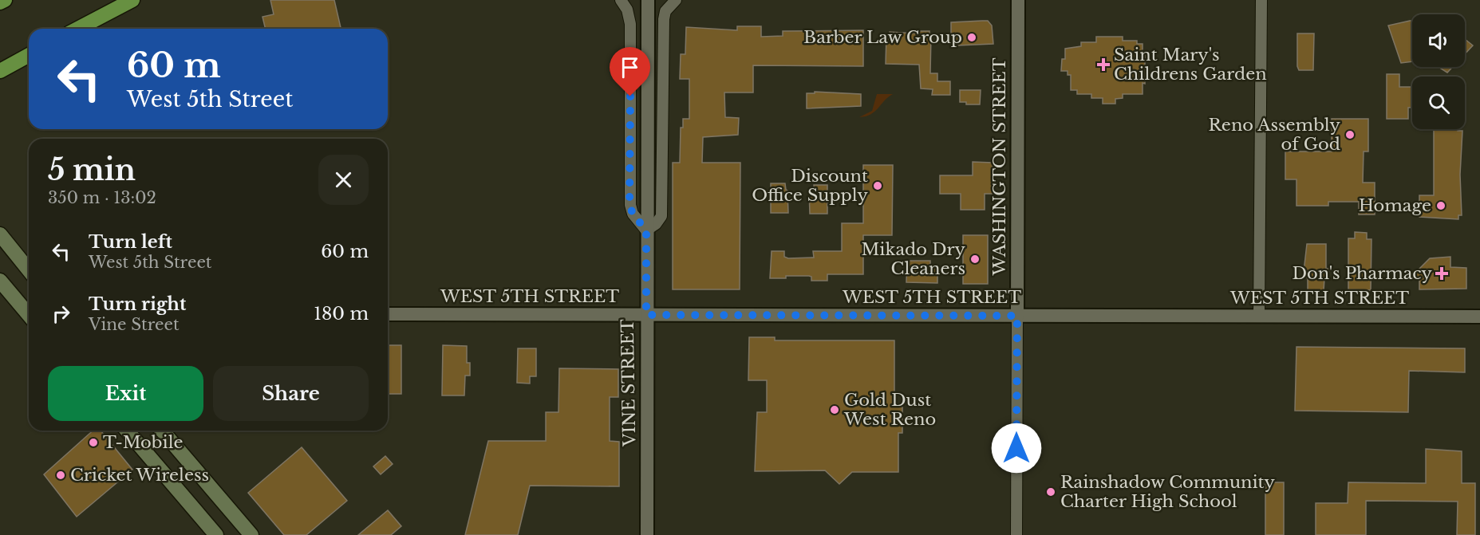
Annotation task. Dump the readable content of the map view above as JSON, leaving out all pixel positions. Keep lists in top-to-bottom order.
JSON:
{
  "streets": {
    "street": ["WASHINGTON STREET", "WEST 5TH STREET", "VINE STREET"]
  },
  "crossings": [
    ["WASHINGTON STREET", "WEST 5TH STREET"],
    ["WEST 5TH STREET", "VINE STREET"]
  ],
  "places": {
    "other": [
      "Barber Law Group",
      "Reno Assembly of God",
      "Discount Office Supply",
      "Homage",
      "Mikado Dry Cleaners",
      "Gold Dust West Reno",
      "T-Mobile",
      "Cricket Wireless",
      "Rainshadow Community Charter High School"
    ],
    "health": ["Saint Mary's Childrens Garden", "Don's Pharmacy"]
  },
  "page": {
    "turn": ["60 m", "West 5th Street"],
    "heading": ["5 min", "350 m · 13:02"],
    "list": [
      {
        "name": "Turn left",
        "note": "West 5th Street",
        "value": "60 m"
      },
      {
        "name": "Turn right",
        "note": "Vine Street",
        "value": "180 m"
      }
    ],
    "buttons": ["Exit", "Share"]
  }
}
